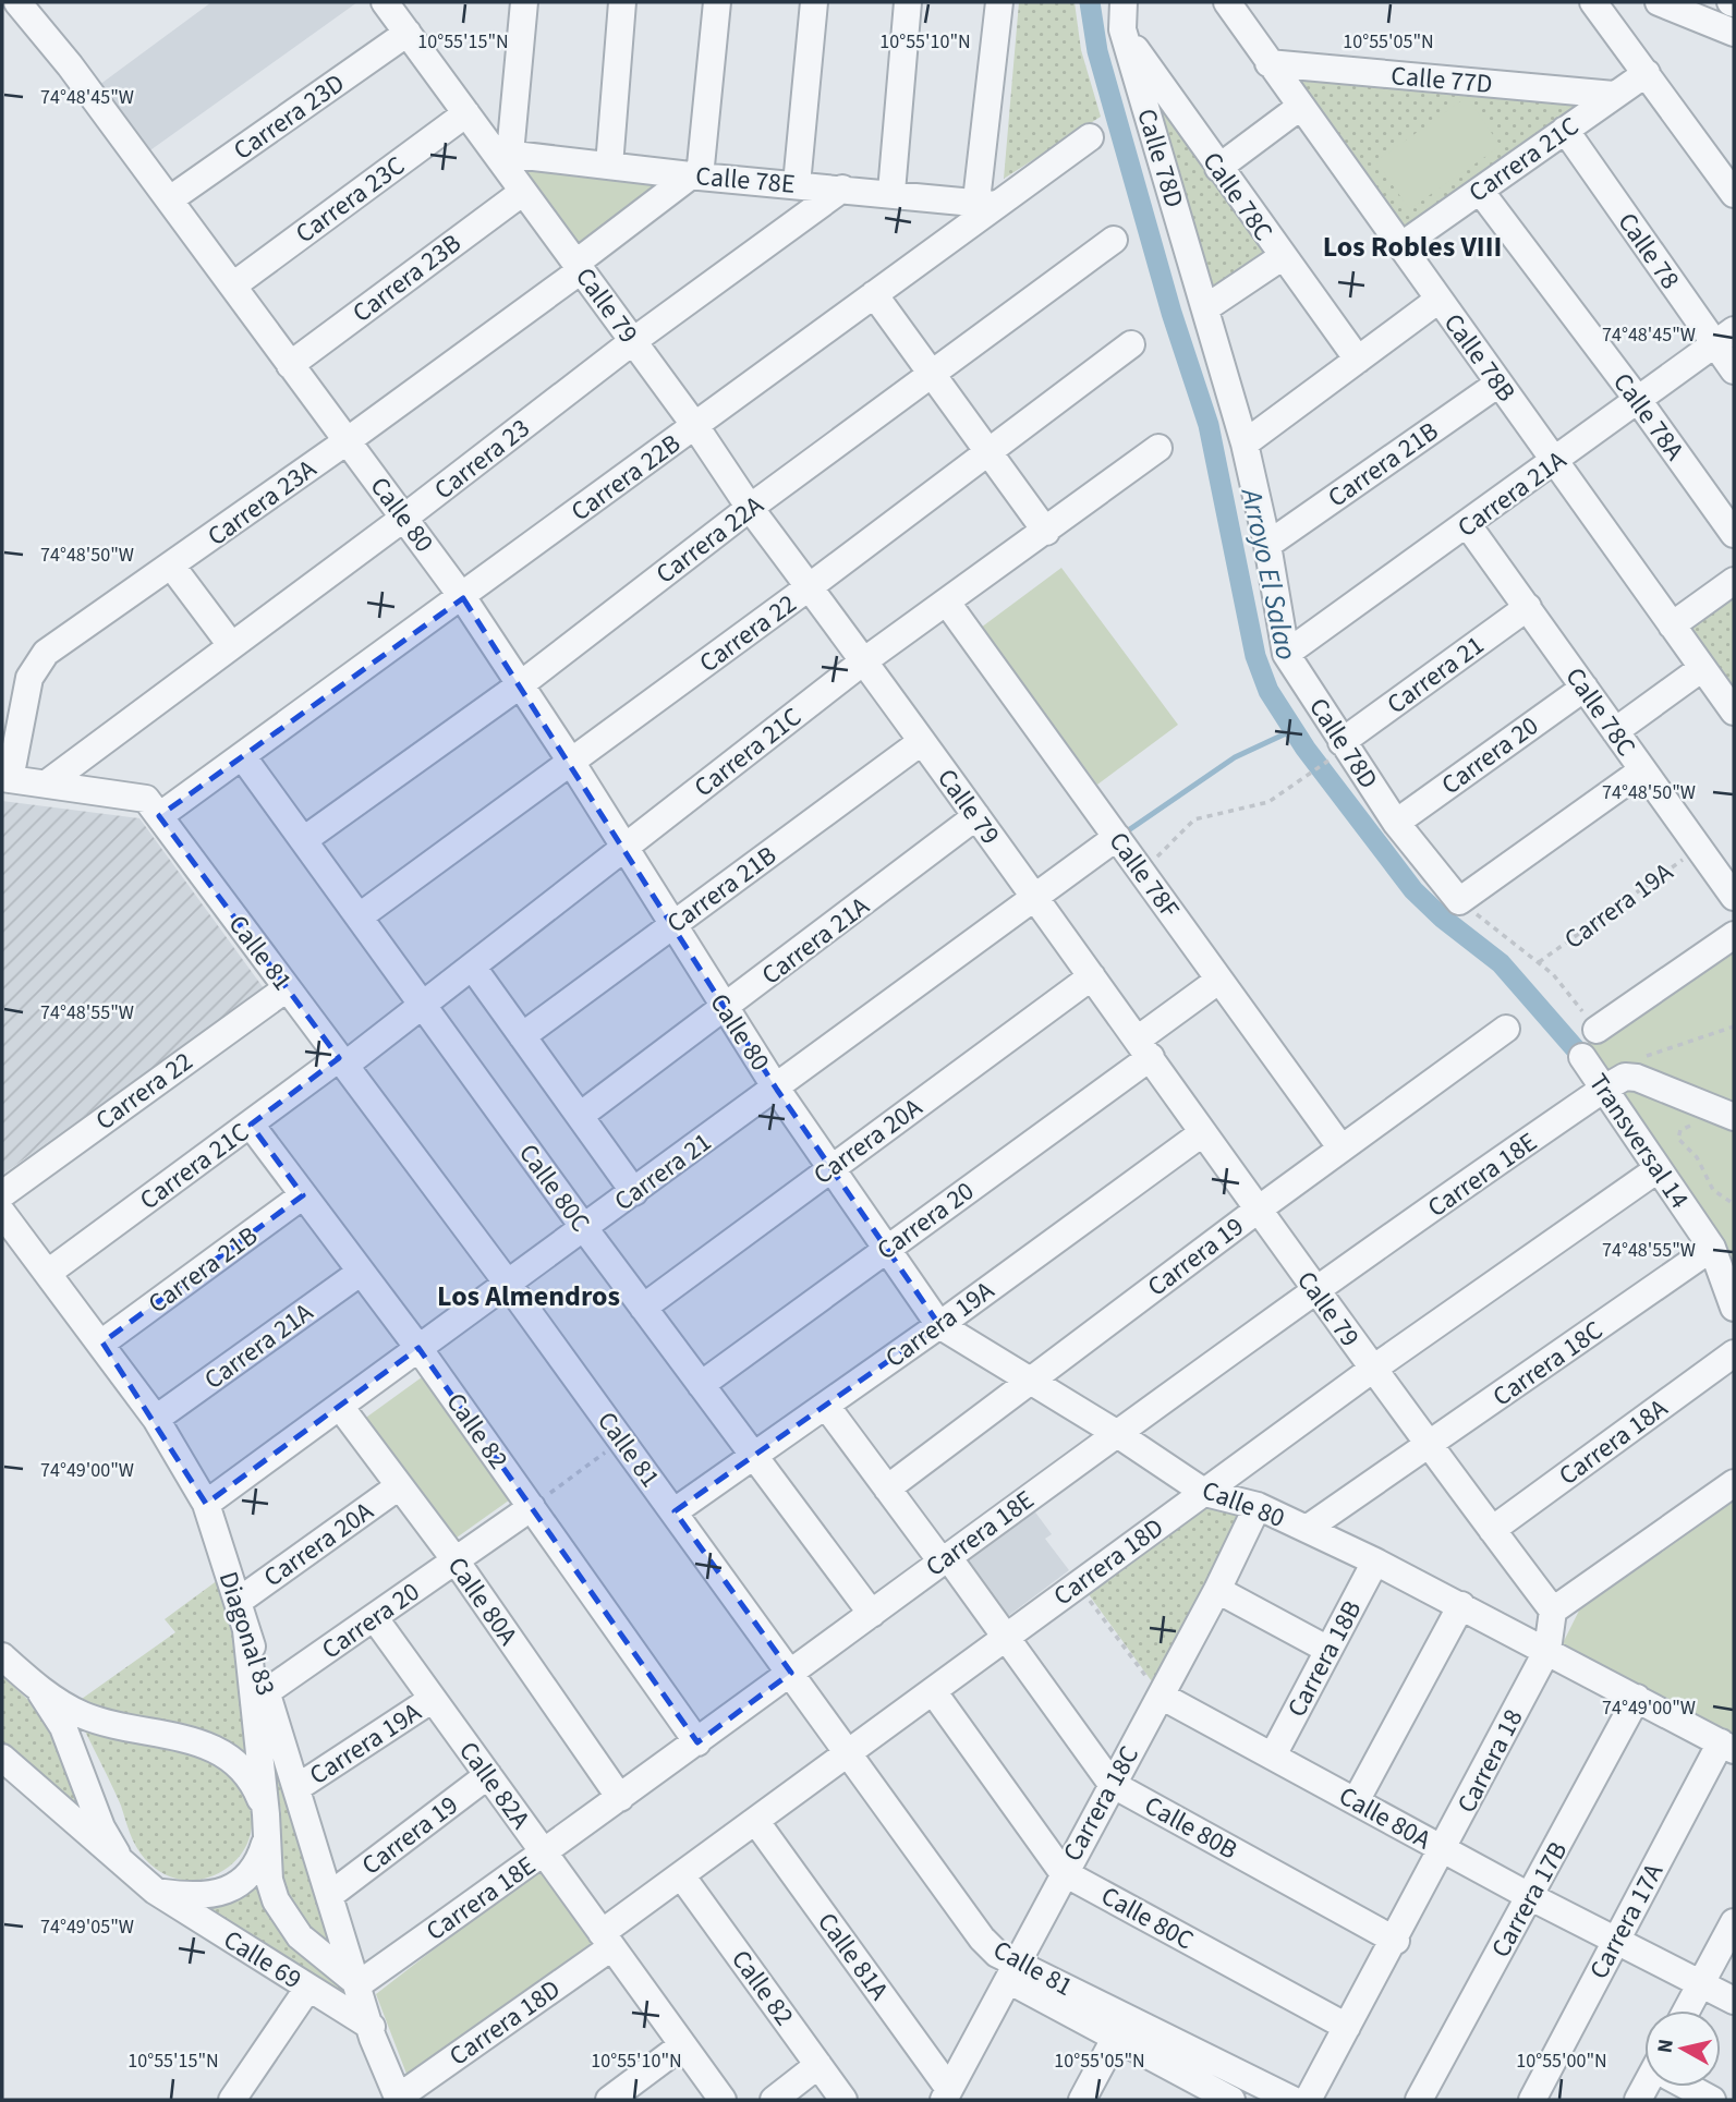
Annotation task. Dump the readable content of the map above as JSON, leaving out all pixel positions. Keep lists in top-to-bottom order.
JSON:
{
  "streets": {
    "street": [
      "Calle 77D",
      "Carrera 23D",
      "Calle 78D",
      "Carrera 21C",
      "Calle 78E",
      "Calle 78C",
      "Carrera 23C",
      "Calle 78",
      "Carrera 23B",
      "Calle 79",
      "Calle 78B",
      "Calle 78A",
      "Carrera 23",
      "Carrera 21B",
      "Carrera 22B",
      "Carrera 21A",
      "Carrera 23A",
      "Calle 80",
      "Carrera 22A",
      "Carrera 22",
      "Carrera 21",
      "Carrera 20",
      "Calle 78F",
      "Carrera 19A",
      "Calle 81",
      "Carrera 20A",
      "Transversal 14",
      "Carrera 18E",
      "Calle 80C",
      "Carrera 19",
      "Carrera 18C",
      "Calle 82",
      "Carrera 18A",
      "Carrera 18D",
      "Calle 80A",
      "Diagonal 83",
      "Carrera 18B",
      "Carrera 18",
      "Calle 82A",
      "Calle 80B",
      "Carrera 17B",
      "Carrera 17A",
      "Calle 81A",
      "Calle 69"
    ]
  },
  "crossings": [
    ["Calle 77D", "Carrera 21C"],
    ["Calle 77D", "Calle 78B"],
    ["Carrera 23D", "Calle 79"],
    ["Carrera 23D", "Calle 80"],
    ["Calle 78D", "Calle 78C"],
    ["Calle 78D", "Carrera 21B"],
    ["Calle 78D", "Carrera 21A"],
    ["Calle 78D", "Carrera 21"],
    ["Calle 78D", "Carrera 20"],
    ["Carrera 21C", "Calle 78"],
    ["Carrera 21C", "Calle 79"],
    ["Carrera 21C", "Calle 78B"],
    ["Carrera 21C", "Calle 78A"],
    ["Carrera 21C", "Calle 80"],
    ["Carrera 21C", "Calle 78F"],
    ["Carrera 21C", "Calle 81"],
    ["Carrera 21C", "Calle 80C"],
    ["Carrera 21C", "Calle 82"],
    ["Carrera 21C", "Diagonal 83"],
    ["Calle 78E", "Calle 79"],
    ["Calle 78E", "Carrera 23"],
    ["Calle 78E", "Carrera 22B"],
    ["Calle 78E", "Carrera 23A"],
    ["Calle 78C", "Carrera 21A"],
    ["Calle 78C", "Carrera 21"],
    ["Calle 78C", "Carrera 20"],
    ["Calle 78C", "Carrera 19A"],
    ["Carrera 23C", "Calle 79"],
    ["Carrera 23C", "Calle 80"],
    ["Calle 78", "Carrera 21A"],
    ["Carrera 23B", "Calle 79"],
    ["Carrera 23B", "Calle 80"],
    ["Calle 79", "Carrera 23"],
    ["Calle 79", "Carrera 21B"],
    ["Calle 79", "Carrera 22B"],
    ["Calle 79", "Carrera 21A"],
    ["Calle 79", "Carrera 23A"],
    ["Calle 79", "Carrera 22A"],
    ["Calle 79", "Carrera 22"],
    ["Calle 79", "Carrera 21"],
    ["Calle 79", "Carrera 20"],
    ["Calle 79", "Carrera 19A"],
    ["Calle 79", "Carrera 20A"],
    ["Calle 79", "Carrera 18E"],
    ["Calle 79", "Carrera 19"],
    ["Calle 79", "Carrera 18C"],
    ["Calle 79", "Carrera 18A"],
    ["Calle 79", "Carrera 18D"],
    ["Calle 79", "Carrera 18"],
    ["Calle 78B", "Carrera 21B"],
    ["Calle 78B", "Carrera 21A"],
    ["Calle 78A", "Carrera 21A"],
    ["Carrera 23", "Calle 80"],
    ["Carrera 23", "Calle 81"],
    ["Carrera 21B", "Calle 80"],
    ["Carrera 21B", "Calle 82"],
    ["Carrera 21B", "Diagonal 83"],
    ["Carrera 22B", "Calle 80"],
    ["Carrera 22B", "Calle 81"],
    ["Carrera 22B", "Calle 80C"],
    ["Carrera 21A", "Calle 80"],
    ["Carrera 21A", "Calle 82"],
    ["Carrera 21A", "Diagonal 83"],
    ["Carrera 23A", "Calle 80"],
    ["Carrera 23A", "Calle 81"],
    ["Calle 80", "Carrera 22A"],
    ["Calle 80", "Carrera 22"],
    ["Calle 80", "Carrera 21"],
    ["Calle 80", "Carrera 20"],
    ["Calle 80", "Carrera 19A"],
    ["Calle 80", "Carrera 20A"],
    ["Calle 80", "Carrera 18E"],
    ["Calle 80", "Carrera 19"],
    ["Calle 80", "Carrera 18C"],
    ["Calle 80", "Carrera 18D"],
    ["Calle 80", "Carrera 18B"],
    ["Calle 80", "Carrera 18"],
    ["Calle 80", "Carrera 17B"],
    ["Calle 80", "Carrera 17A"],
    ["Carrera 22A", "Calle 80C"],
    ["Carrera 22", "Calle 81"],
    ["Carrera 22", "Calle 80C"],
    ["Carrera 21", "Calle 78F"],
    ["Carrera 21", "Calle 81"],
    ["Carrera 21", "Calle 80C"],
    ["Carrera 21", "Calle 82"],
    ["Carrera 21", "Calle 80A"],
    ["Carrera 21", "Diagonal 83"],
    ["Carrera 20", "Calle 78F"],
    ["Carrera 20", "Calle 80C"],
    ["Carrera 20", "Calle 82"],
    ["Carrera 20", "Calle 80A"],
    ["Carrera 20", "Diagonal 83"],
    ["Carrera 20", "Calle 82A"],
    ["Calle 78F", "Carrera 19"],
    ["Carrera 19A", "Calle 81"],
    ["Carrera 19A", "Calle 80C"],
    ["Carrera 19A", "Diagonal 83"],
    ["Carrera 19A", "Calle 82A"],
    ["Carrera 19A", "Calle 80B"],
    ["Calle 81", "Carrera 18E"],
    ["Calle 81", "Carrera 18C"],
    ["Calle 81", "Carrera 18D"],
    ["Carrera 20A", "Calle 80C"],
    ["Carrera 20A", "Calle 80A"],
    ["Carrera 20A", "Diagonal 83"],
    ["Transversal 14", "Carrera 18E"],
    ["Transversal 14", "Carrera 18C"],
    ["Transversal 14", "Carrera 18D"],
    ["Carrera 18E", "Calle 80C"],
    ["Carrera 18E", "Calle 82"],
    ["Carrera 18E", "Calle 80A"],
    ["Carrera 18E", "Diagonal 83"],
    ["Carrera 18E", "Calle 82A"],
    ["Carrera 18E", "Calle 80B"],
    ["Calle 80C", "Carrera 18C"],
    ["Calle 80C", "Carrera 18D"],
    ["Calle 80C", "Carrera 18"],
    ["Carrera 19", "Diagonal 83"],
    ["Carrera 19", "Calle 82A"],
    ["Carrera 19", "Calle 80B"],
    ["Carrera 18C", "Calle 80A"],
    ["Carrera 18C", "Calle 80B"],
    ["Carrera 18C", "Calle 81A"],
    ["Calle 82", "Carrera 18D"],
    ["Carrera 18D", "Diagonal 83"],
    ["Carrera 18D", "Calle 82A"],
    ["Carrera 18D", "Calle 80B"],
    ["Carrera 18D", "Calle 81A"],
    ["Calle 80A", "Carrera 18B"],
    ["Calle 80A", "Carrera 18"],
    ["Calle 80A", "Carrera 17B"],
    ["Calle 80A", "Carrera 17A"],
    ["Diagonal 83", "Calle 69"],
    ["Carrera 18", "Calle 80B"]
  ],
  "districts": ["Los Robles VIII", "Los Almendros"],
  "water": ["Arroyo El Salao"],
  "north": "left",
  "coordinates": [
    "10°55'15\"N",
    "10°55'10\"N",
    "10°55'05\"N",
    "74°48'45\"W",
    "74°48'50\"W",
    "74°48'55\"W",
    "74°49'00\"W",
    "74°49'05\"W",
    "10°55'00\"N"
  ]
}
